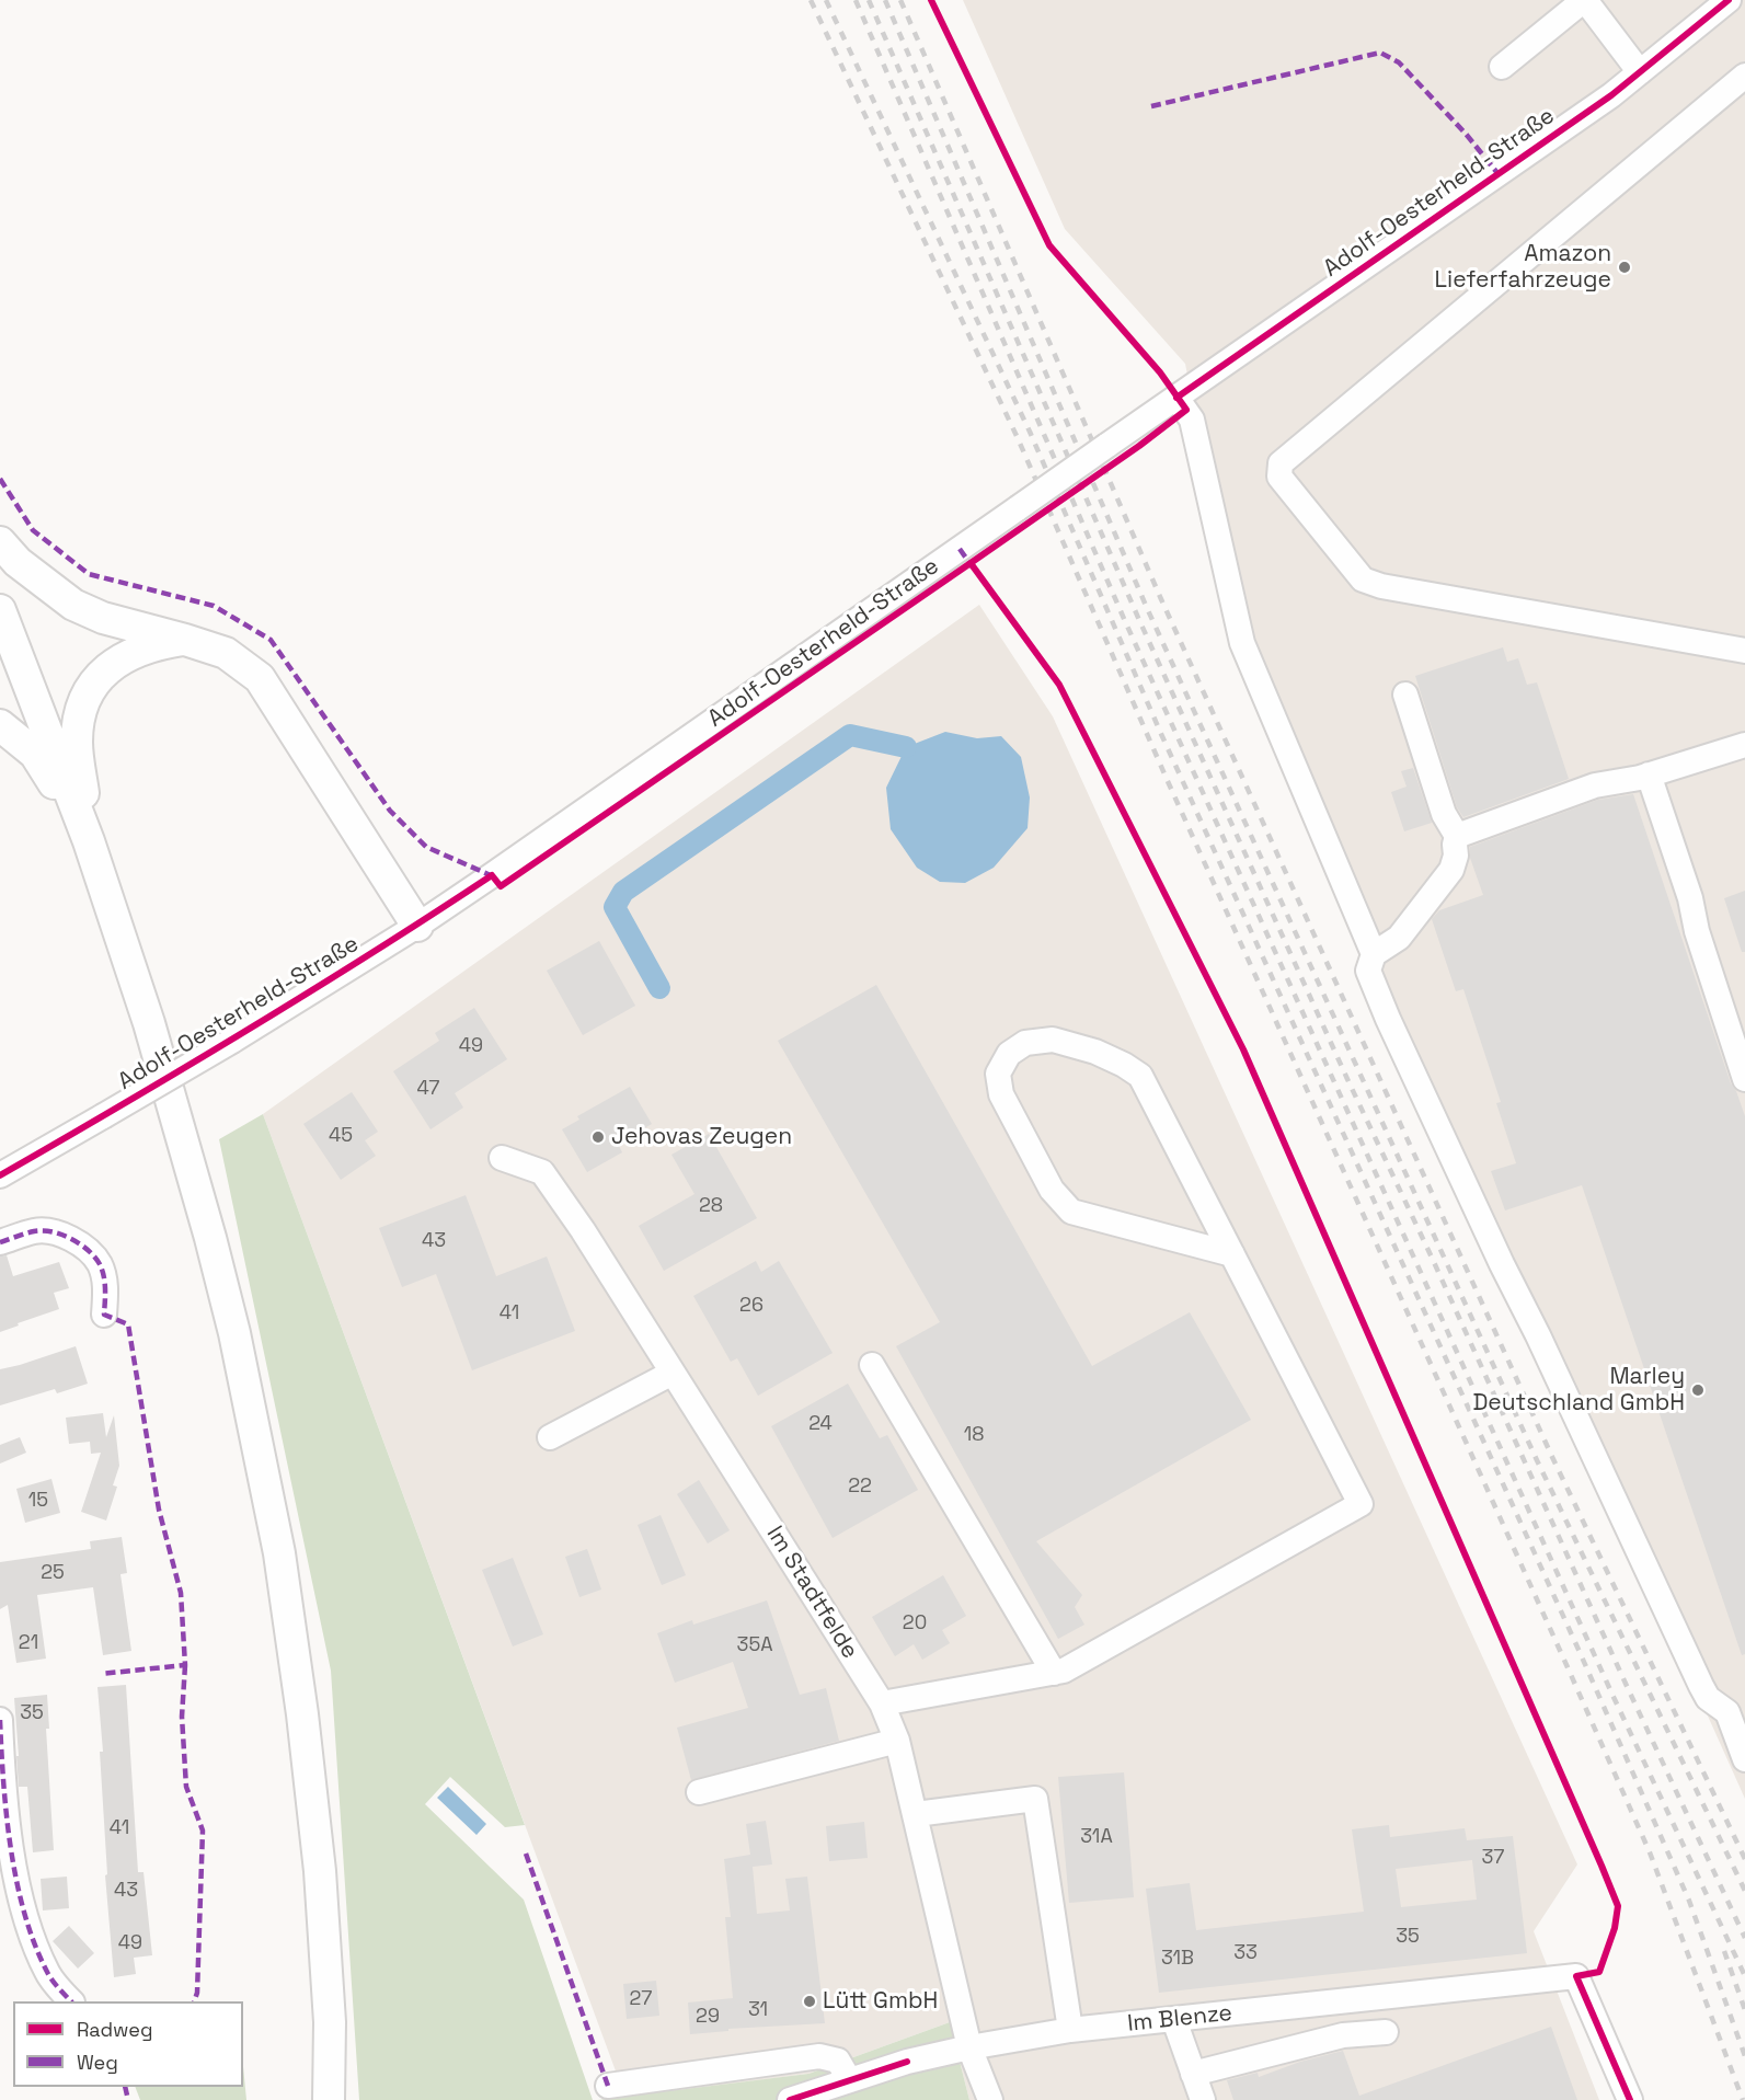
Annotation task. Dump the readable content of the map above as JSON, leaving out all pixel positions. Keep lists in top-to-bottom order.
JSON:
{
  "streets": {
    "street": ["Adolf-Oesterheld-Straße", "Im Stadtfelde", "Im Blenze"]
  },
  "crossings": [
    ["Im Stadtfelde", "Im Blenze"]
  ],
  "places": [
    "Amazon Lieferfahrzeuge",
    "Jehovas Zeugen",
    "Marley Deutschland GmbH",
    "Lütt GmbH"
  ],
  "house_numbers": [
    "49",
    "47",
    "45",
    "28",
    "43",
    "26",
    "41",
    "24",
    "18",
    "22",
    "15",
    "25",
    "20",
    "21",
    "35A",
    "35",
    "41",
    "31A",
    "37",
    "43",
    "35",
    "49",
    "33",
    "31B",
    "27",
    "31",
    "29"
  ],
  "legend": ["Radweg", "Weg"]
}
